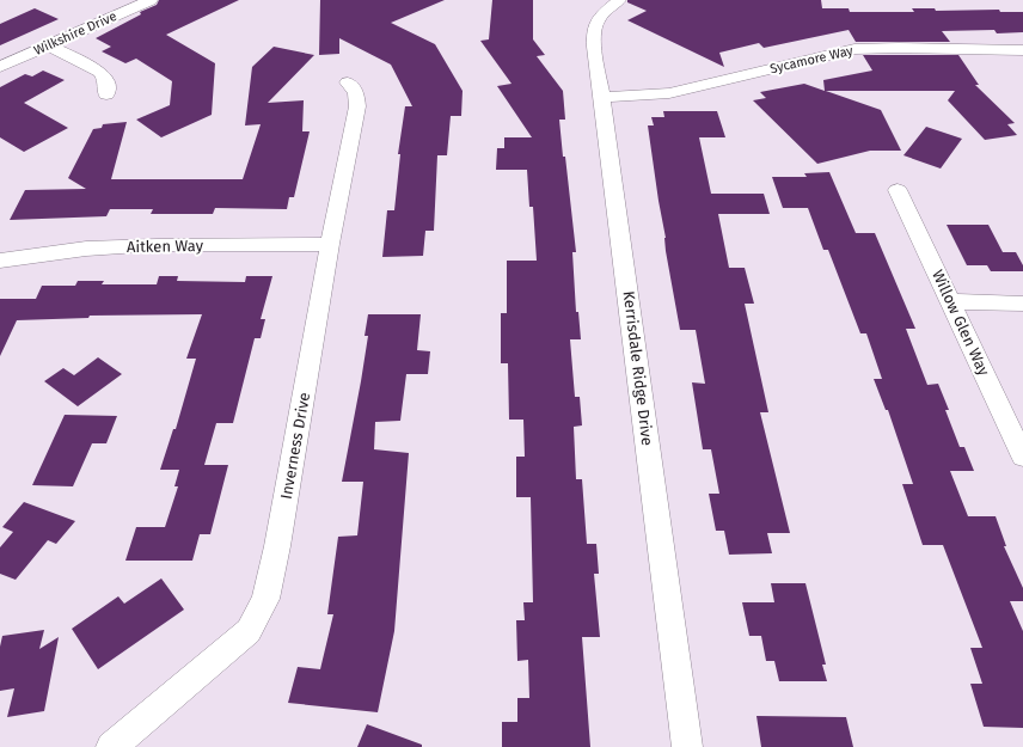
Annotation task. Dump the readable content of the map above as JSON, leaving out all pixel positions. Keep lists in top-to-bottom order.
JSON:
{
  "streets": {
    "street": [
      "Wilkshire Drive",
      "Sycamore Way",
      "Aitken Way",
      "Willow Glen Way",
      "Kerrisdale Ridge Drive",
      "Inverness Drive"
    ]
  },
  "crossings": [
    ["Sycamore Way", "Kerrisdale Ridge Drive"],
    ["Aitken Way", "Inverness Drive"]
  ]
}
